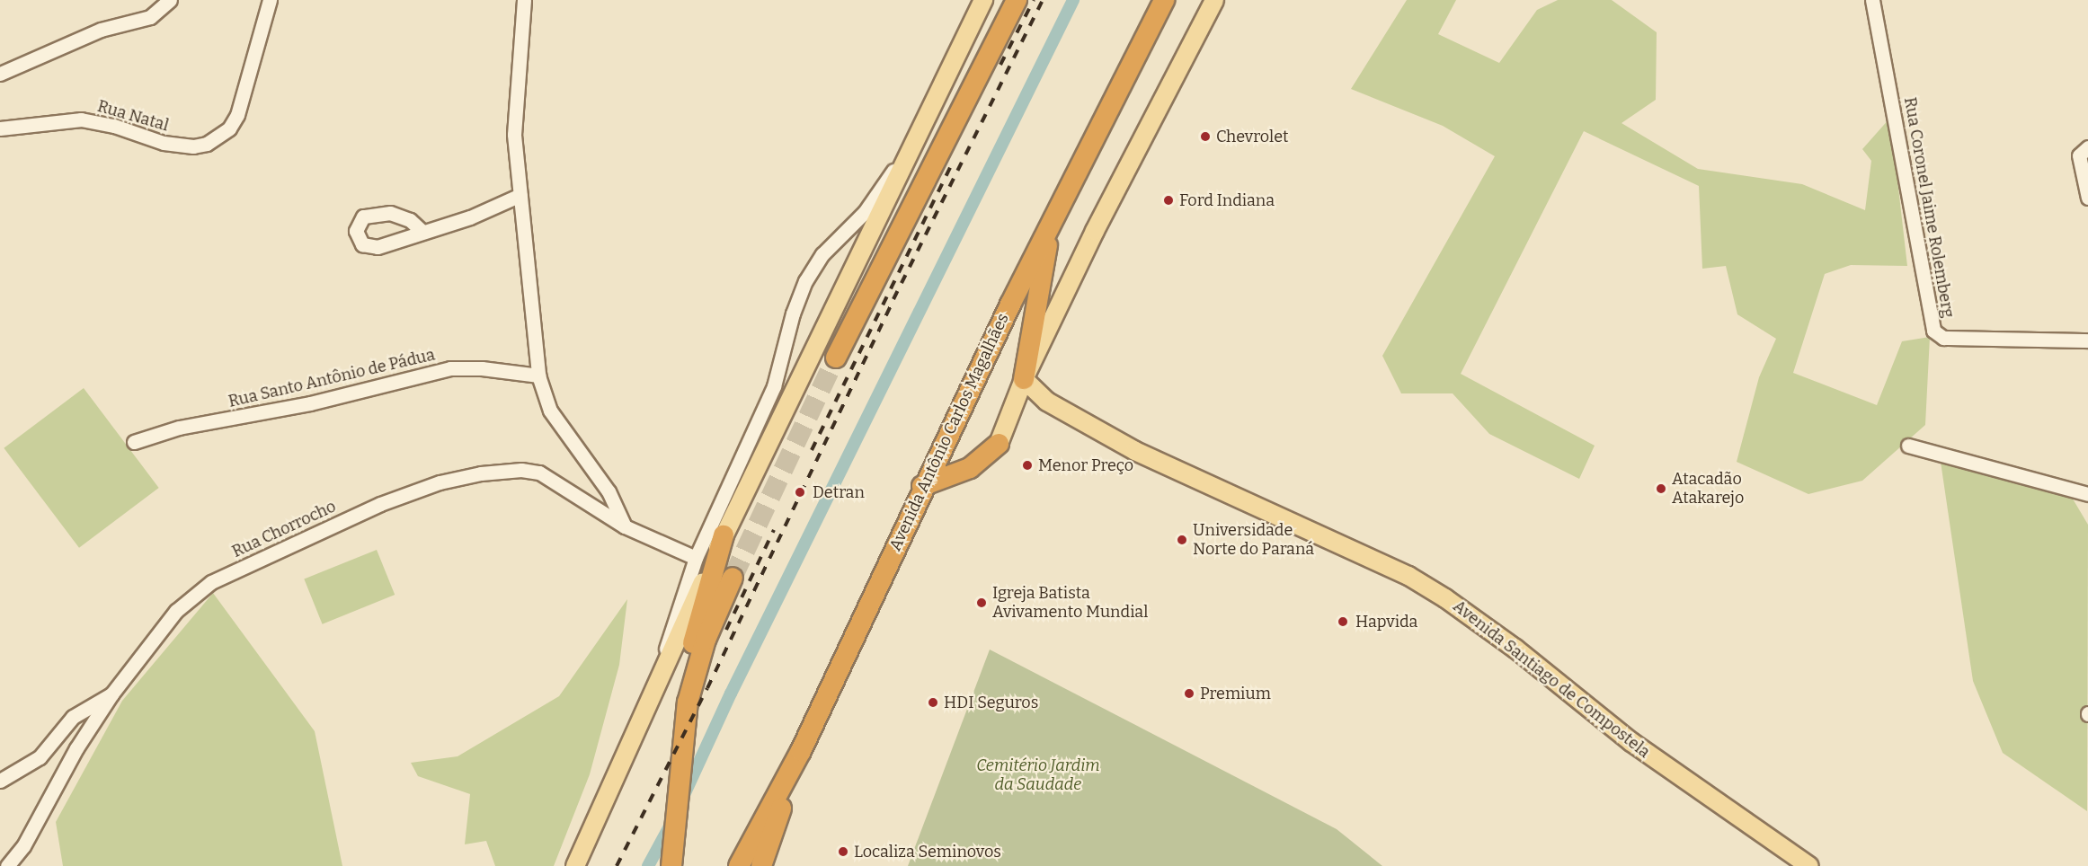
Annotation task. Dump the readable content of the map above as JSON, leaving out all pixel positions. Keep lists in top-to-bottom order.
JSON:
{
  "streets": {
    "highway": ["Avenida Antônio Carlos Magalhães"],
    "main road": ["Avenida Santiago de Compostela"],
    "street": [
      "Rua Natal",
      "Rua Coronel Jaime Rolemberg",
      "Rua Santo Antônio de Pádua",
      "Rua Chorrocho"
    ]
  },
  "parks": ["Cemitério Jardim da Saudade"],
  "places": [
    "Chevrolet",
    "Ford Indiana",
    "Menor Preço",
    "Atacadão Atakarejo",
    "Detran",
    "Universidade Norte do Paraná",
    "Igreja Batista Avivamento Mundial",
    "Hapvida",
    "Premium",
    "HDI Seguros",
    "Localiza Seminovos"
  ]
}
